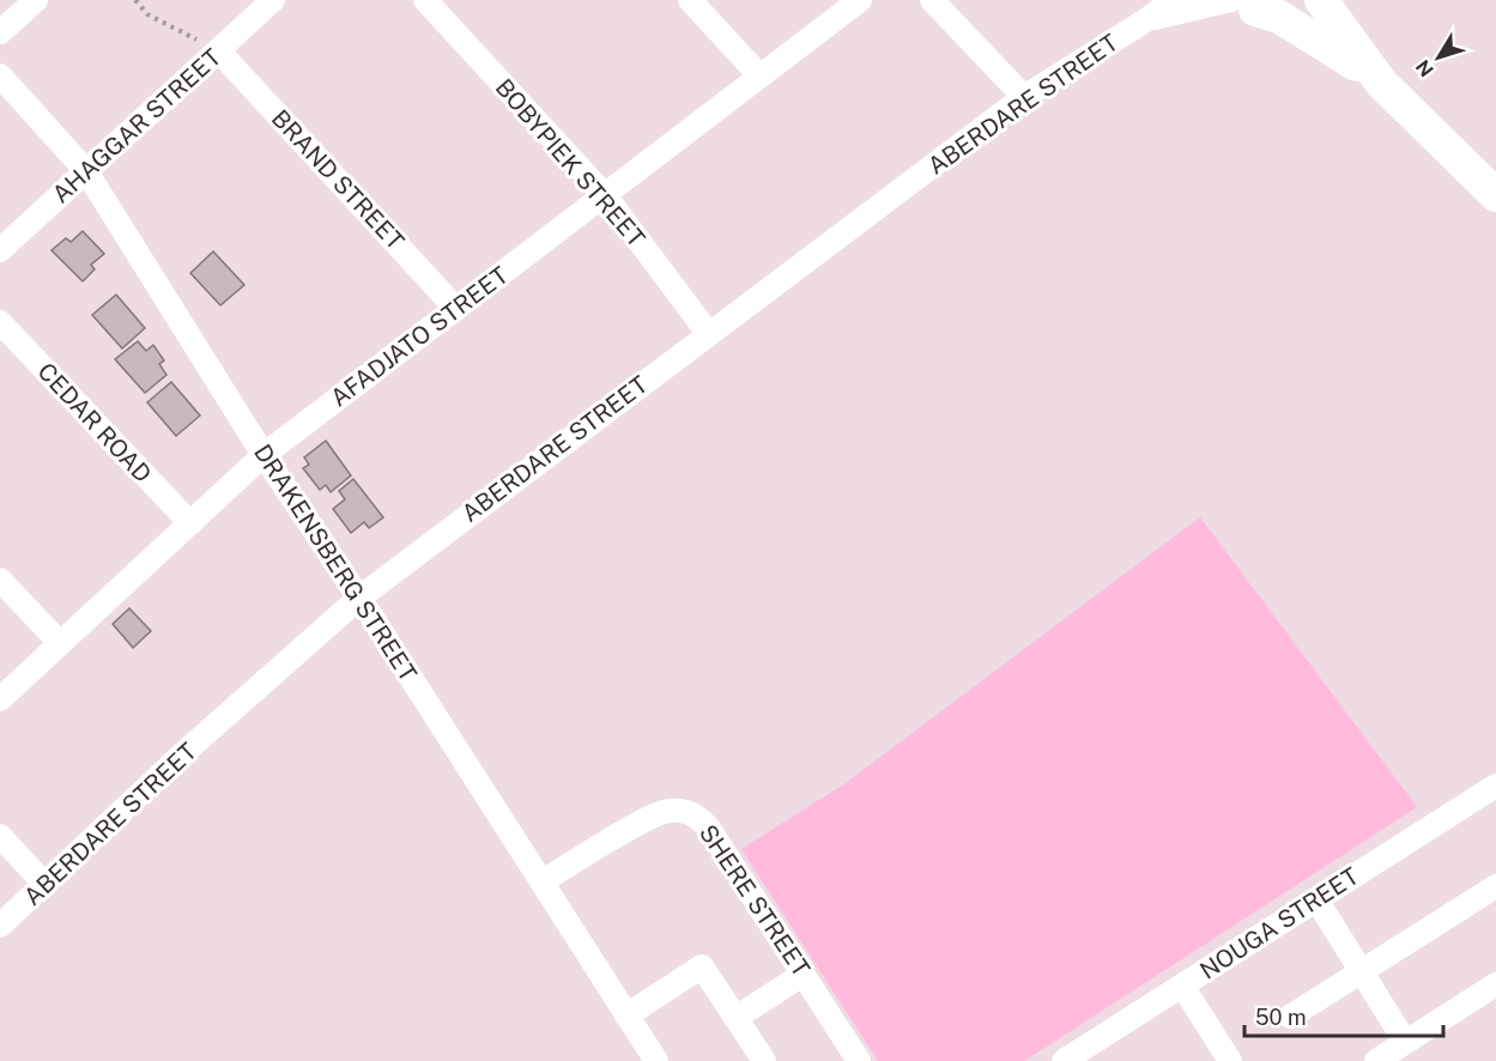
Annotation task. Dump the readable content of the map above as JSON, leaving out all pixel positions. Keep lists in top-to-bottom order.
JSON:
{
  "streets": {
    "street": [
      "ABERDARE STREET",
      "AHAGGAR STREET",
      "BOBYPIEK STREET",
      "BRAND STREET",
      "AFADJATO STREET",
      "CEDAR ROAD",
      "DRAKENSBERG STREET",
      "SHERE STREET",
      "NOUGA STREET"
    ]
  },
  "crossings": [
    ["ABERDARE STREET", "BOBYPIEK STREET"],
    ["ABERDARE STREET", "DRAKENSBERG STREET"],
    ["AHAGGAR STREET", "BRAND STREET"],
    ["AHAGGAR STREET", "DRAKENSBERG STREET"],
    ["BOBYPIEK STREET", "AFADJATO STREET"],
    ["BRAND STREET", "AFADJATO STREET"],
    ["AFADJATO STREET", "CEDAR ROAD"],
    ["AFADJATO STREET", "DRAKENSBERG STREET"],
    ["DRAKENSBERG STREET", "SHERE STREET"]
  ],
  "scale_bar": "50 m",
  "north": "bottom left"
}
